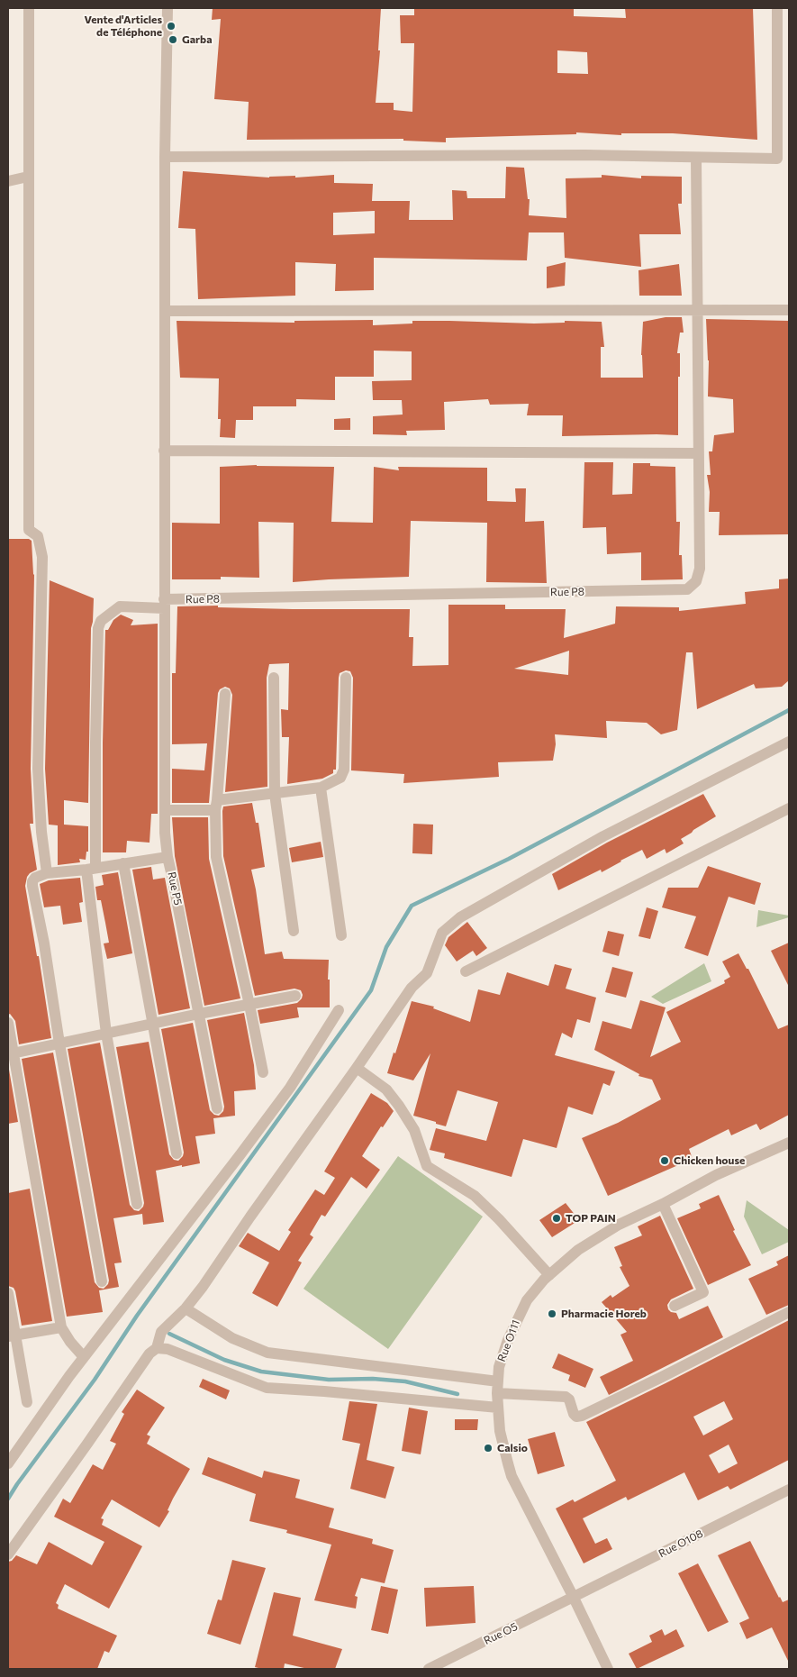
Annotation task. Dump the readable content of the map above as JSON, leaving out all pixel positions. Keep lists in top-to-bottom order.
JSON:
{
  "streets": {
    "street": [
      "Rue P8",
      "Rue P5",
      "Rue O111",
      "Rue O108",
      "Rue O5"
    ]
  },
  "crossings": [
    ["Rue P8", "Rue P5"],
    ["Rue O111", "Rue O108"],
    ["Rue O111", "Rue O5"],
    ["Rue O108", "Rue O5"]
  ],
  "places": [
    "Vente d'Articles de Téléphone",
    "Garba",
    "Chicken house",
    "TOP PAIN",
    "Pharmacie Horeb",
    "Calsio"
  ]
}
